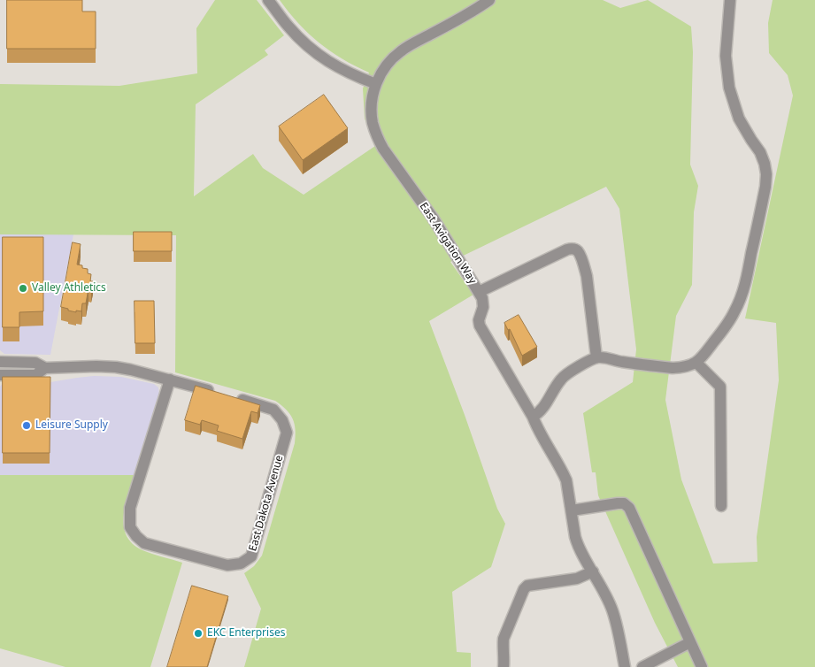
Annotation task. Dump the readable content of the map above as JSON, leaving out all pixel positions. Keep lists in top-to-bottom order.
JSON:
{
  "streets": {
    "street": ["East Avigation Way", "East Dakota Avenue"]
  },
  "places": ["Valley Athletics", "Leisure Supply", "EKC Enterprises"]
}
